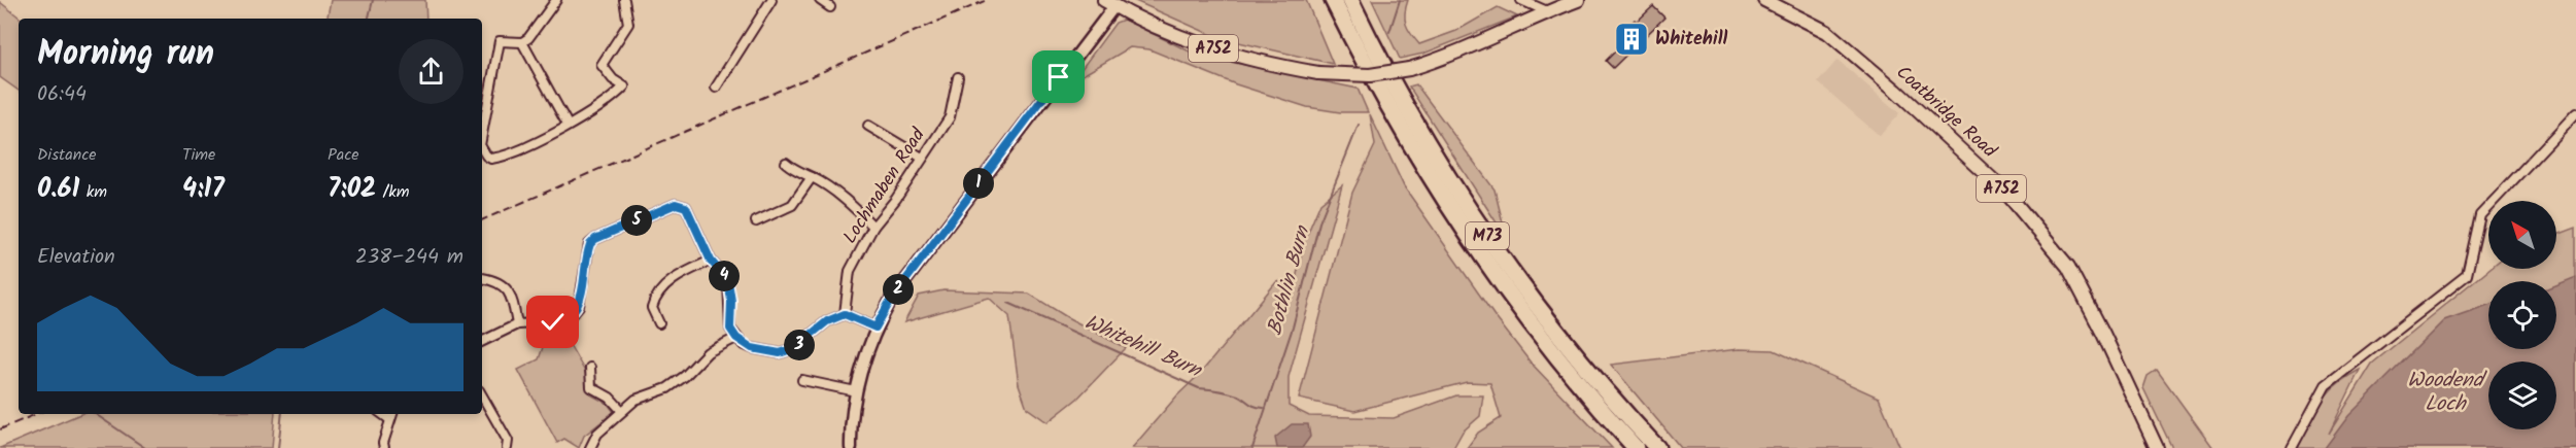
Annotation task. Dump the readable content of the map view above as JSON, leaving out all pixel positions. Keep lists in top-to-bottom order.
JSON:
{
  "streets": {
    "highway": ["M73"],
    "main road": ["A752", "Coatbridge Road"],
    "street": ["Lochmaben Road"]
  },
  "water": ["Bothlin Burn", "Whitehill Burn", "Woodend Loch"],
  "places": {
    "building": ["Whitehill"]
  },
  "north": "top left",
  "page": {
    "heading": ["Morning run", "06:44"],
    "stats": [
      ["Distance", "0.61 km"],
      ["Time", "4:17"],
      ["Pace", "7:02 /km"]
    ],
    "pins": [
      "1",
      "5",
      "4",
      "2",
      "3"
    ],
    "chart": ["Elevation", "238–244 m"]
  }
}
